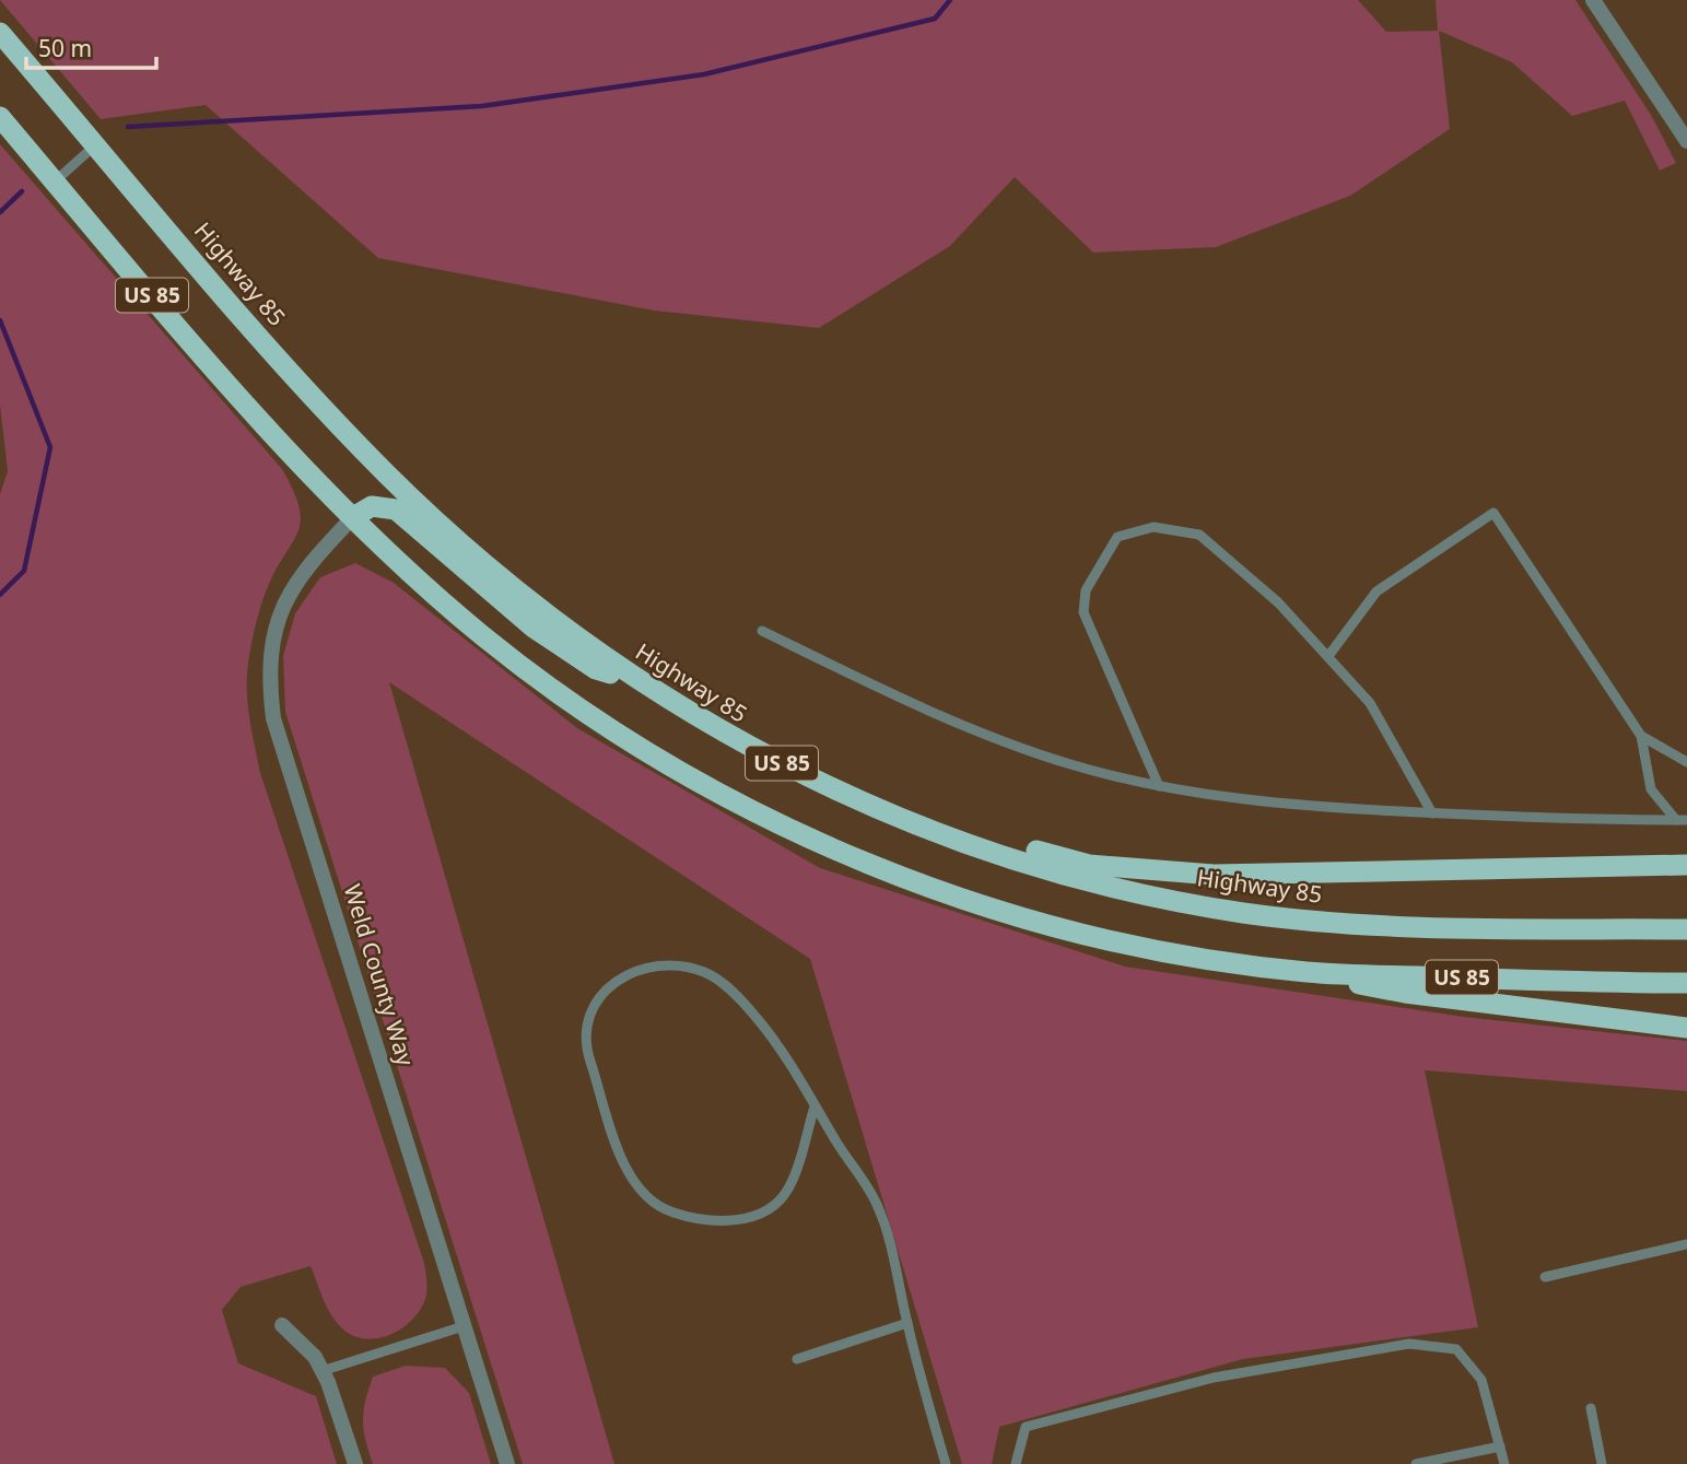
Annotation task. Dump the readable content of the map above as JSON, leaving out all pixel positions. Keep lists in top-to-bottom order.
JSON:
{
  "streets": {
    "highway": ["Highway 85", "US 85"],
    "street": ["Weld County Way"]
  },
  "crossings": [
    ["US 85", "Weld County Way"]
  ],
  "scale_bar": "50 m"
}
